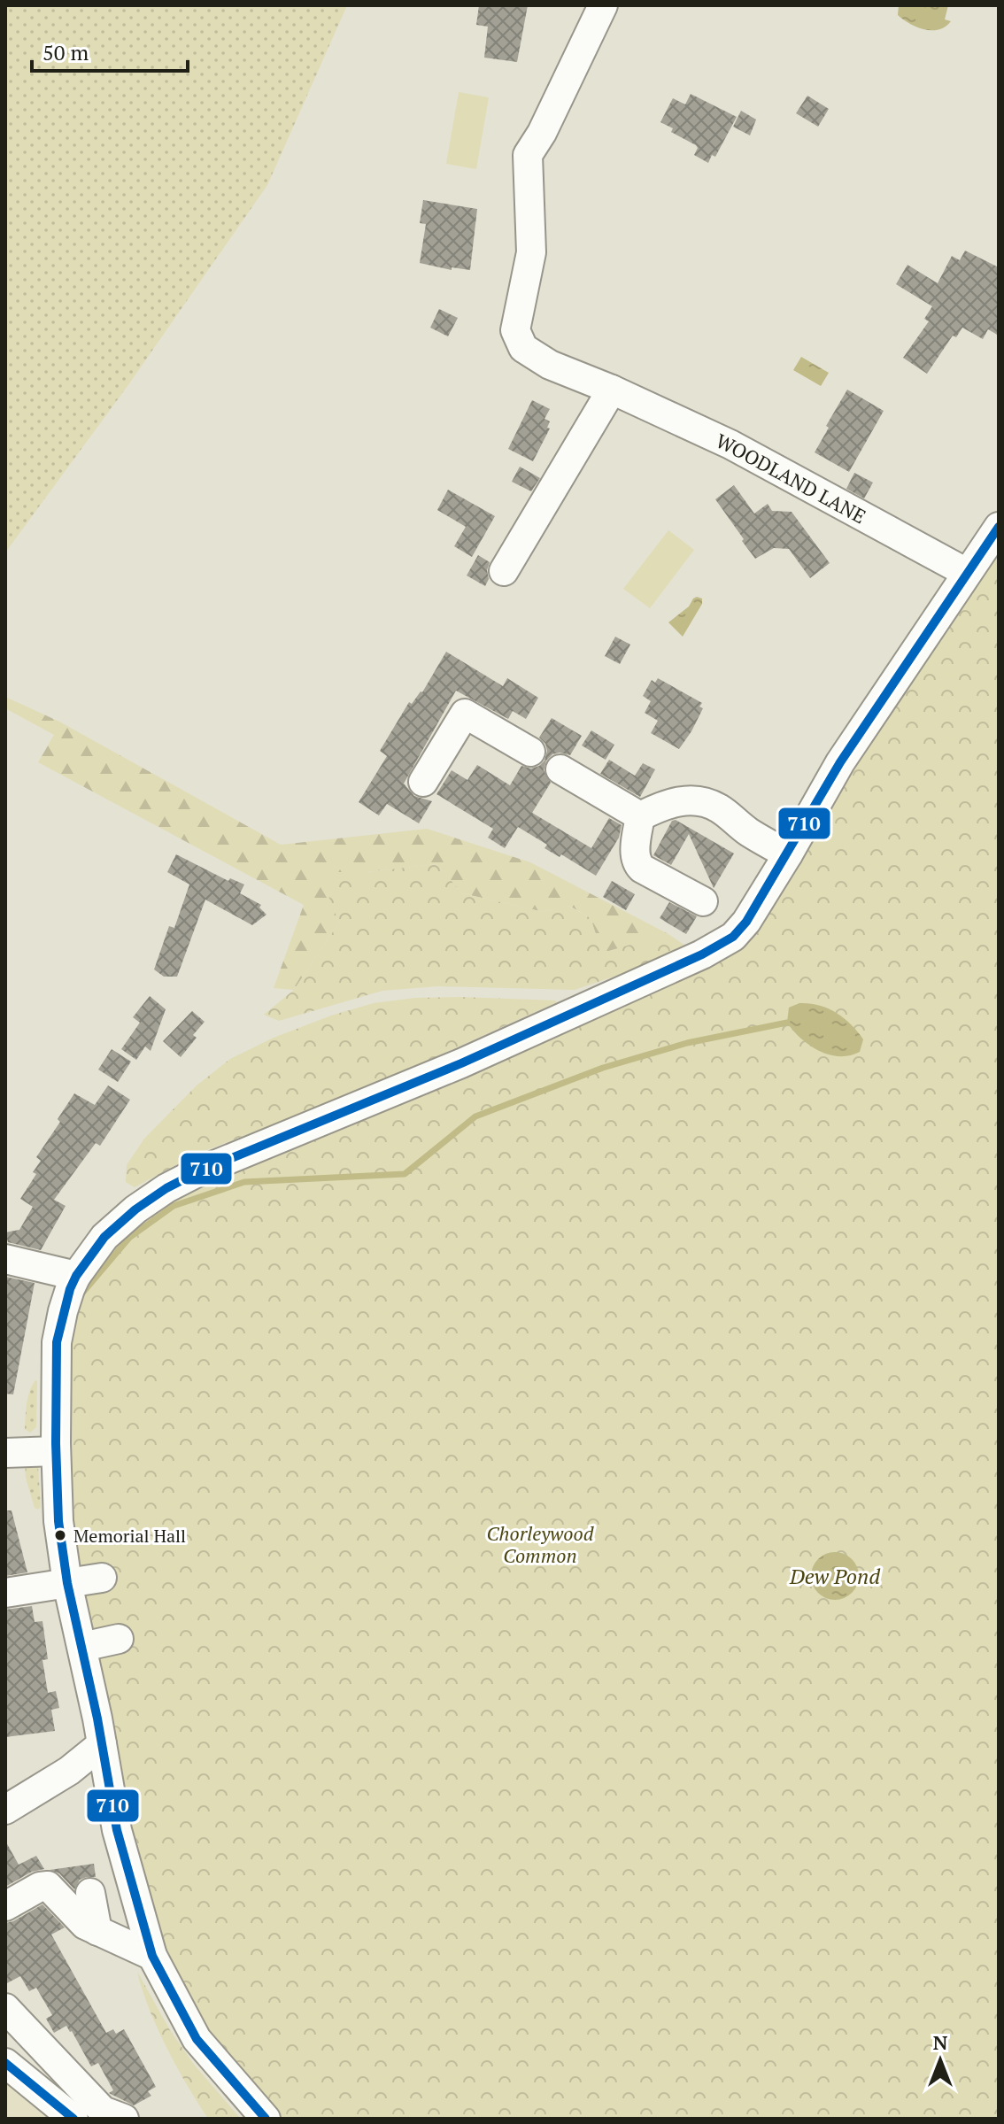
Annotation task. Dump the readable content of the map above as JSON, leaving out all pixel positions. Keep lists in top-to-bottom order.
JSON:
{
  "streets": {
    "street": ["WOODLAND LANE"]
  },
  "water": ["Dew Pond"],
  "parks": ["Chorleywood Common"],
  "places": ["Memorial Hall"],
  "lines": ["transit line 710"],
  "scale_bar": "50 m",
  "north": "top"
}
